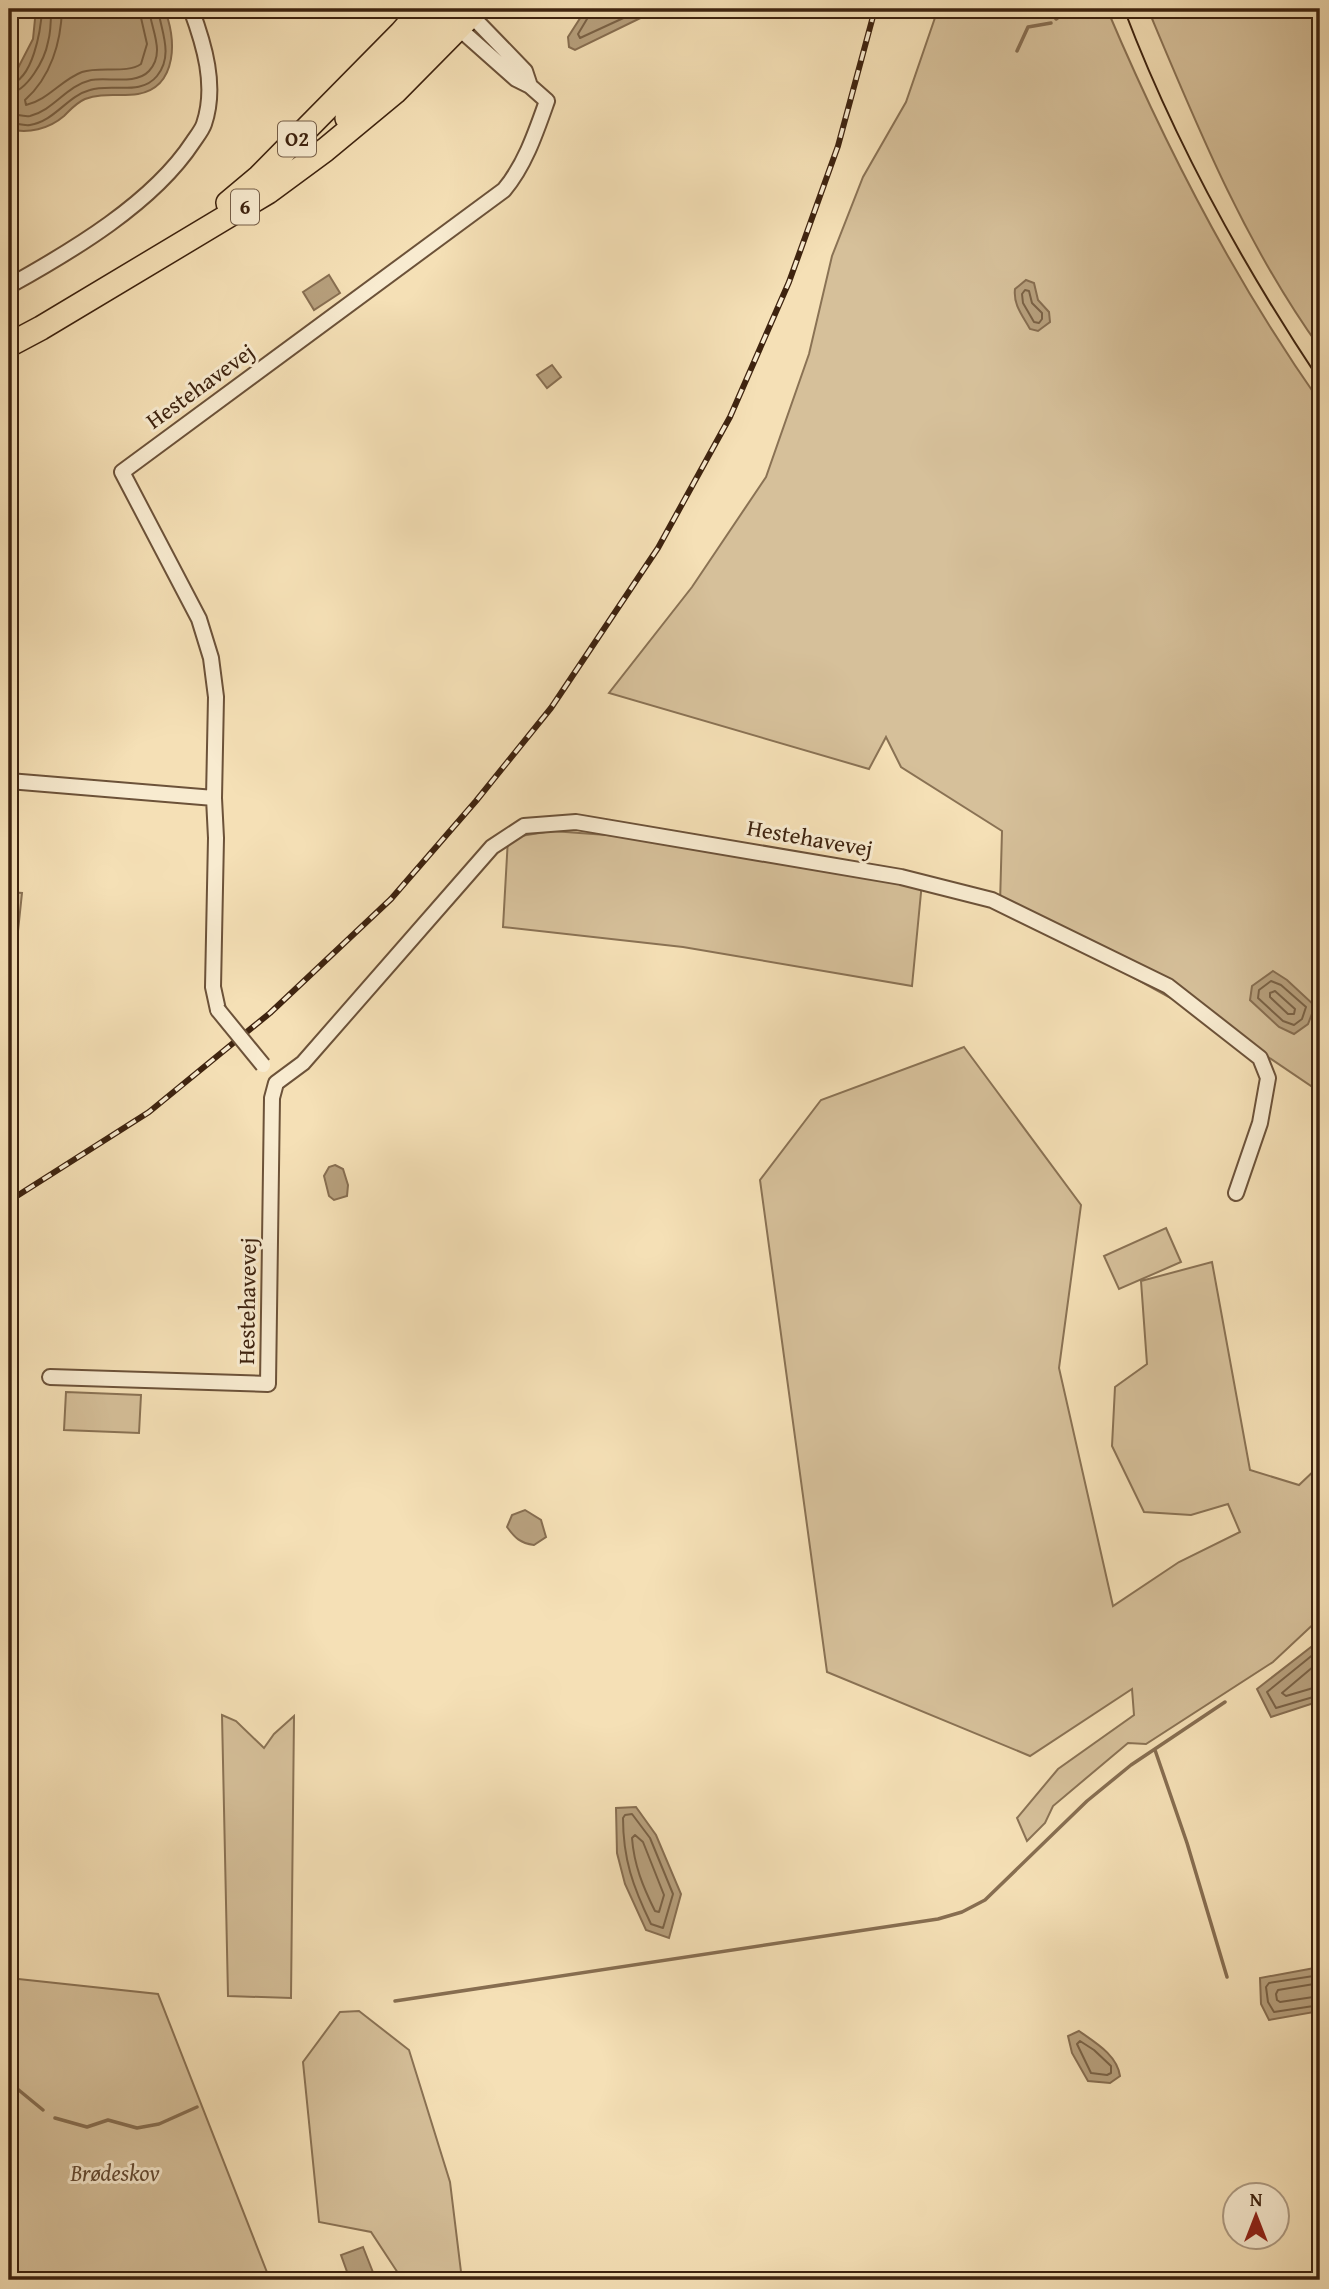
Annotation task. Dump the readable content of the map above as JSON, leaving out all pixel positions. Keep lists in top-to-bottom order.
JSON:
{
  "streets": {
    "main road": ["O2", "6"],
    "street": ["Hestehavevej"]
  },
  "crossings": [
    ["O2", "6"],
    ["O2", "Hestehavevej"],
    ["6", "Hestehavevej"]
  ],
  "parks": ["Brødeskov"],
  "north": "top"
}
